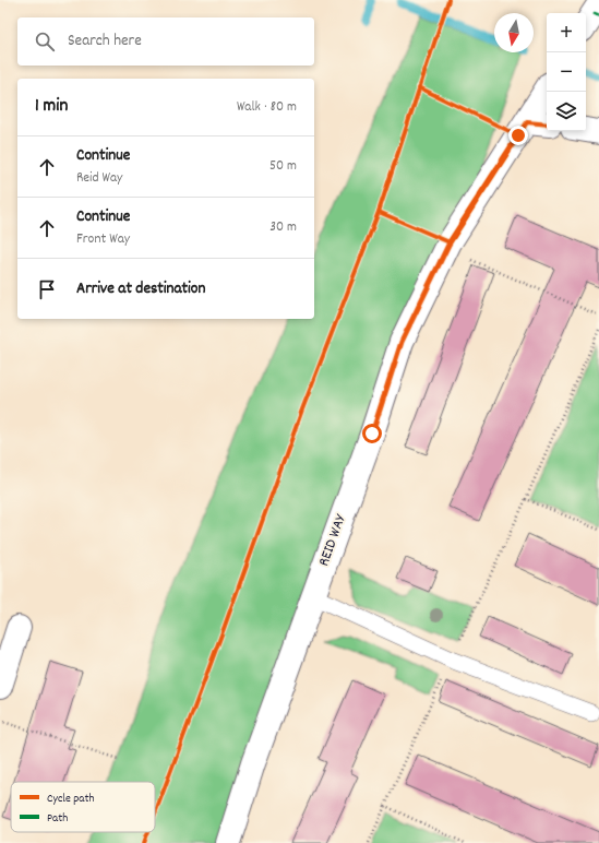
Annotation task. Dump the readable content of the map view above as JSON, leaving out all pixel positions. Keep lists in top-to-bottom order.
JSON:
{
  "streets": {
    "street": ["REID WAY"]
  },
  "legend": ["Cycle path", "Path"],
  "north": "bottom",
  "page": {
    "map_buttons": ["+", "−"],
    "search": "Search here",
    "heading": ["1 min", "Walk · 80 m"],
    "list": [
      ["Continue", "Reid Way", "50 m"],
      ["Continue", "Front Way", "30 m"],
      "Arrive at destination"
    ]
  }
}
